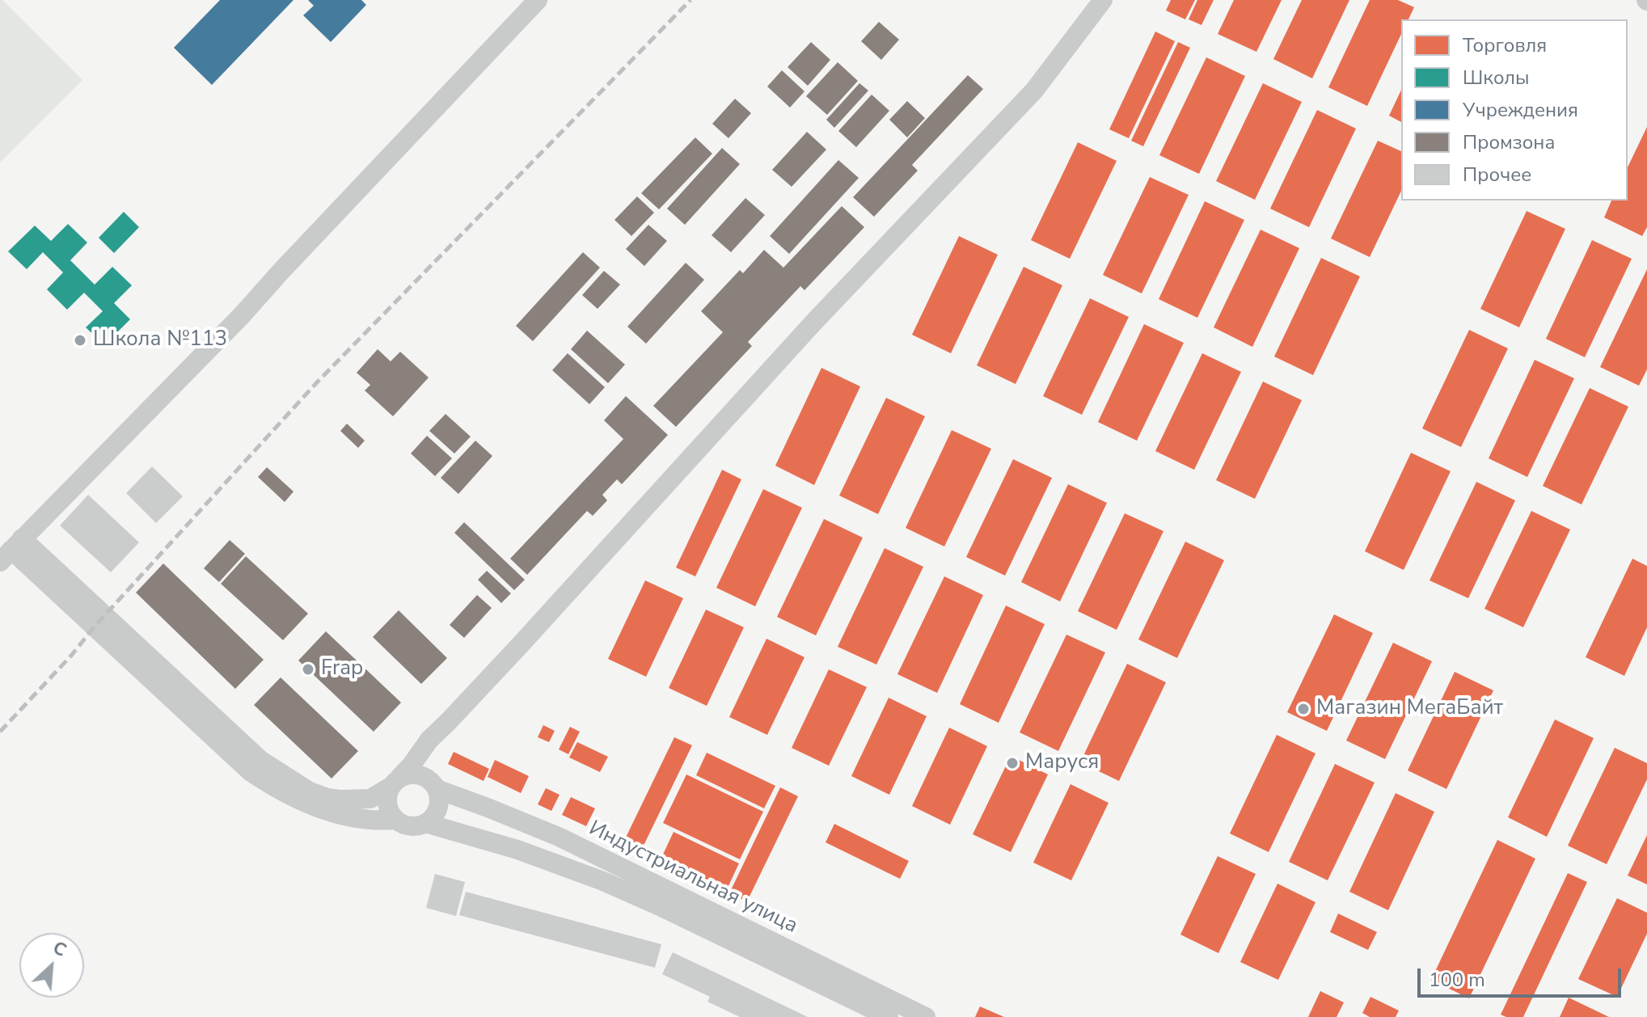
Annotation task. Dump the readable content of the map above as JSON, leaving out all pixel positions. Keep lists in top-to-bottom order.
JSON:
{
  "streets": {
    "street": ["Индустриальная улица"]
  },
  "places": [
    "Школа №113",
    "Frap",
    "Магазин МегаБайт",
    "Маруся"
  ],
  "legend": [
    "Торговля",
    "Школы",
    "Учреждения",
    "Промзона",
    "Прочее"
  ],
  "scale_bar": "100 m",
  "north": "top right"
}
